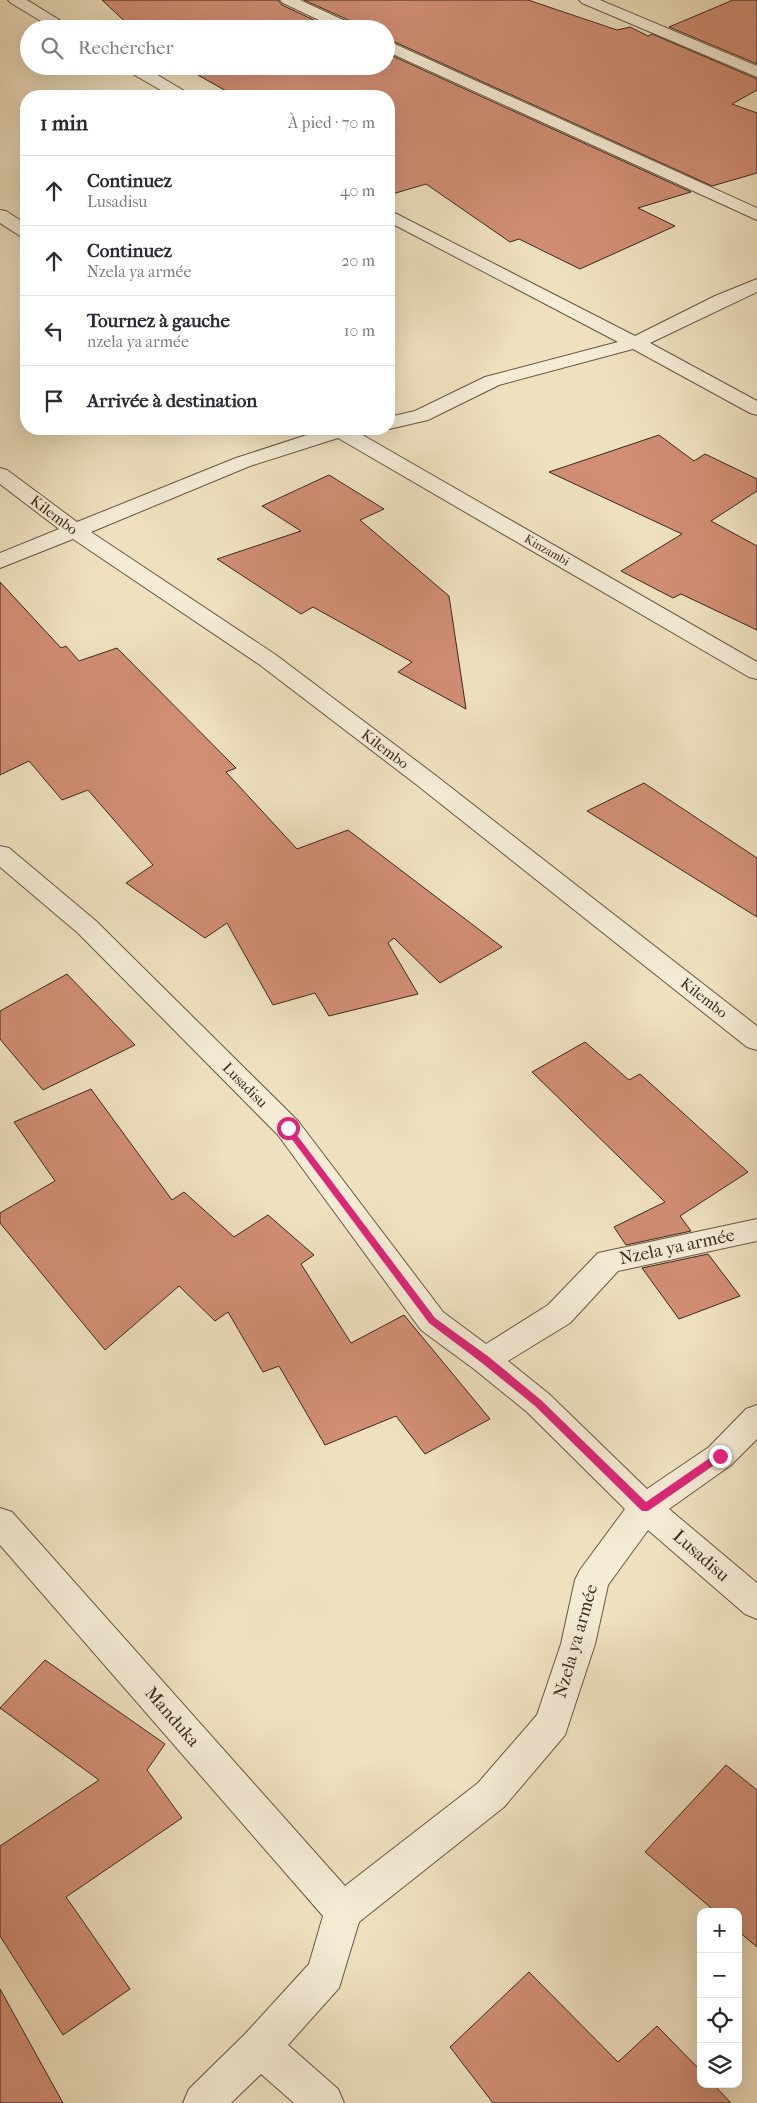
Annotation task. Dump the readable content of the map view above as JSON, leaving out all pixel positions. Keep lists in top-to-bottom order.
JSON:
{
  "streets": {
    "street": [
      "Kilembo",
      "Kinzambi",
      "Lusadisu",
      "Nzela ya armée",
      "Manduka"
    ]
  },
  "crossings": [
    ["Lusadisu", "Nzela ya armée"],
    ["Nzela ya armée", "Manduka"]
  ],
  "page": {
    "search": "Rechercher",
    "heading": ["1 min", "À pied · 70 m"],
    "list": [
      ["Continuez", "Lusadisu", "40 m"],
      ["Continuez", "Nzela ya armée", "20 m"],
      ["Tournez à gauche", "nzela ya armée", "10 m"],
      "Arrivée à destination"
    ],
    "map_buttons": ["+", "−"]
  }
}
